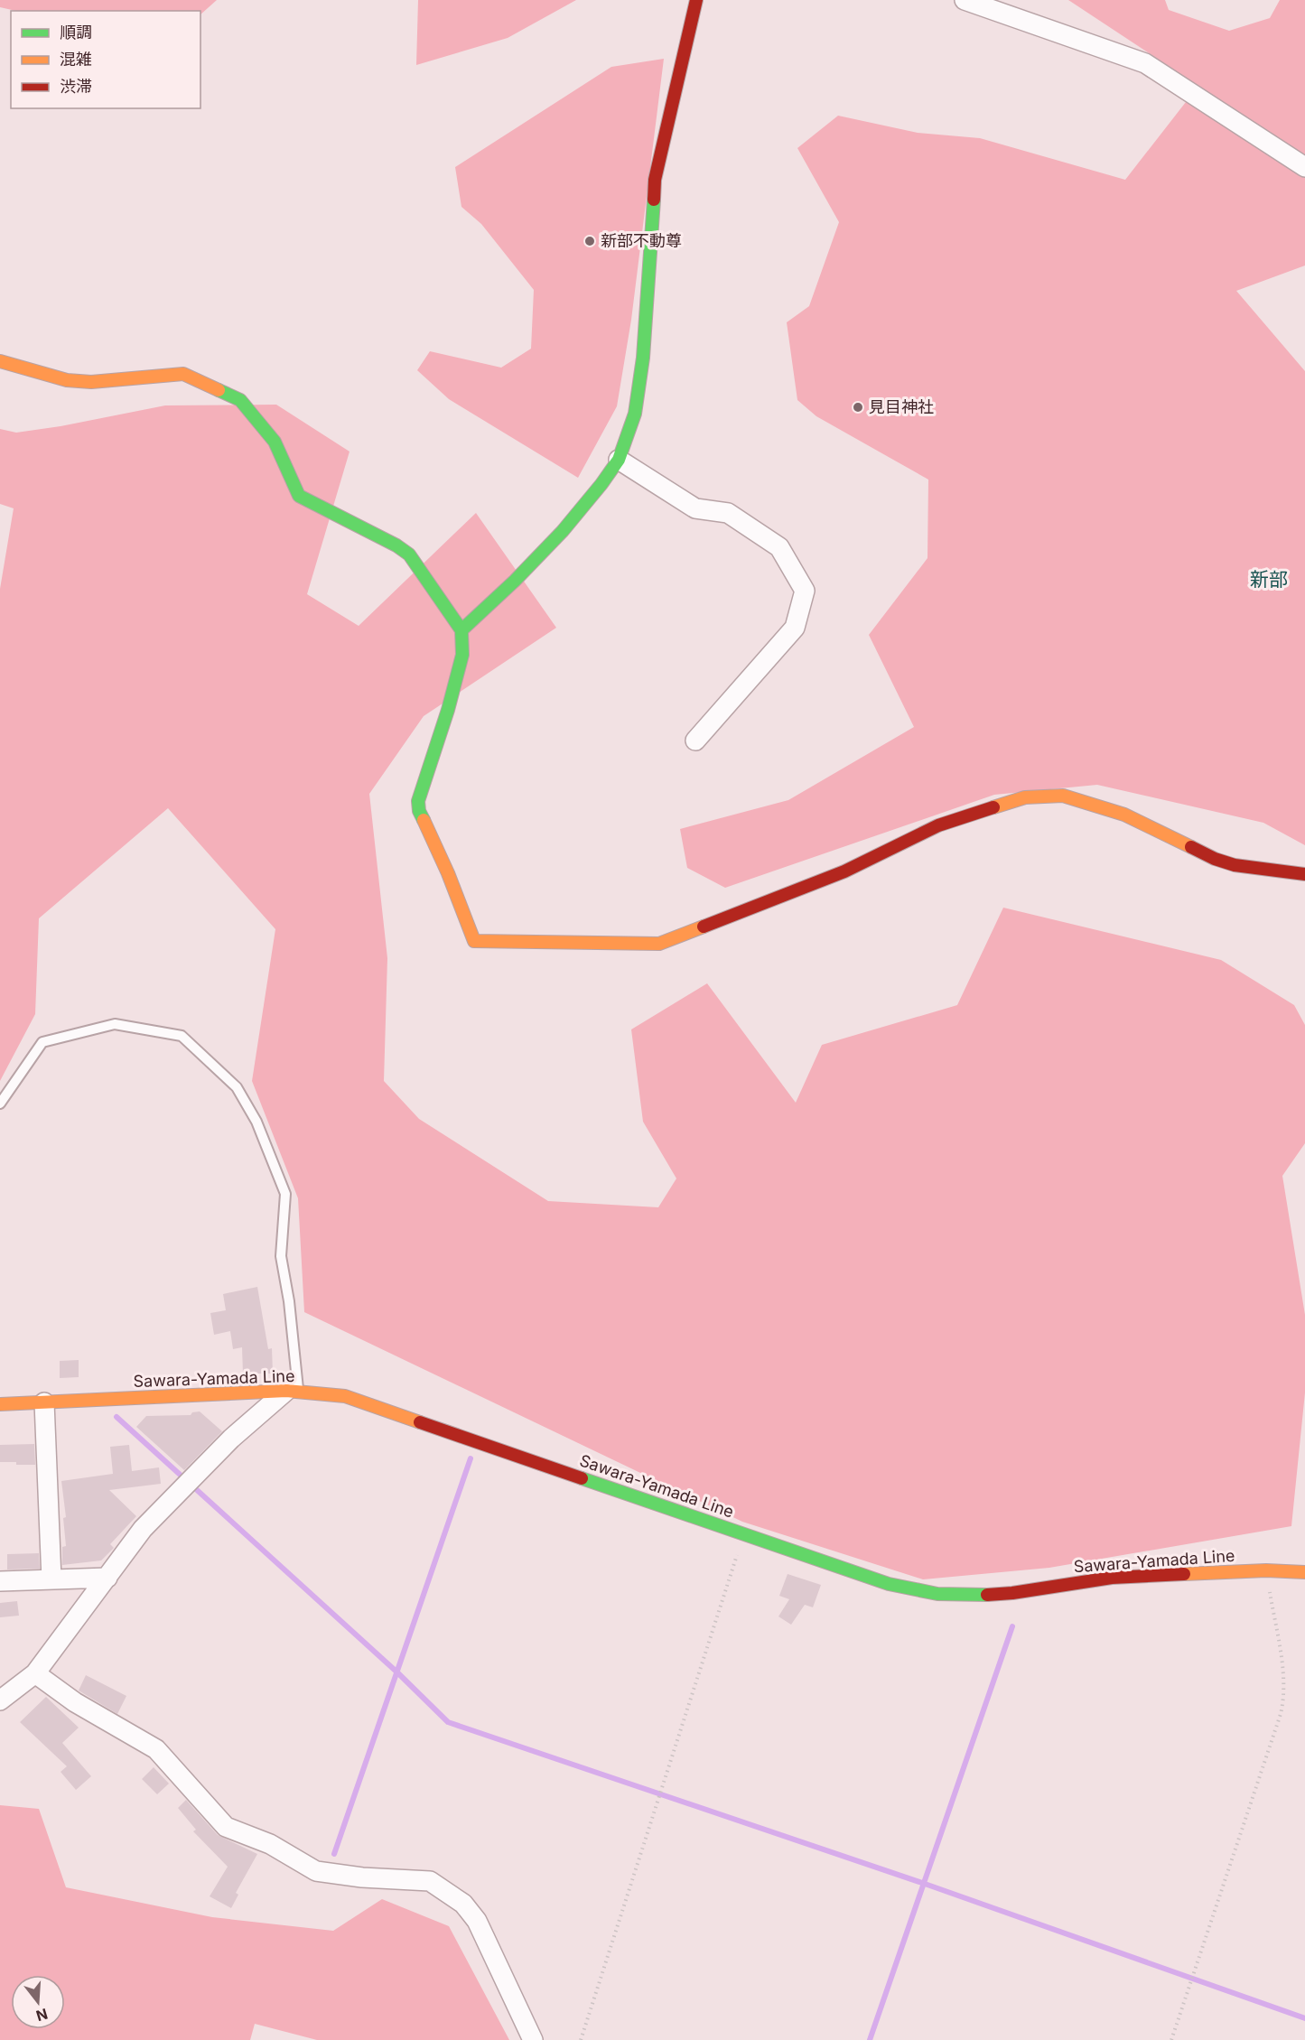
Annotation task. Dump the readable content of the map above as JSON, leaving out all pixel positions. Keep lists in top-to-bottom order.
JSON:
{
  "streets": {
    "street": ["Sawara-Yamada Line"]
  },
  "districts": ["新部"],
  "places": ["新部不動尊", "見目神社"],
  "legend": ["順調", "混雑", "渋滞"],
  "north": "bottom"
}
